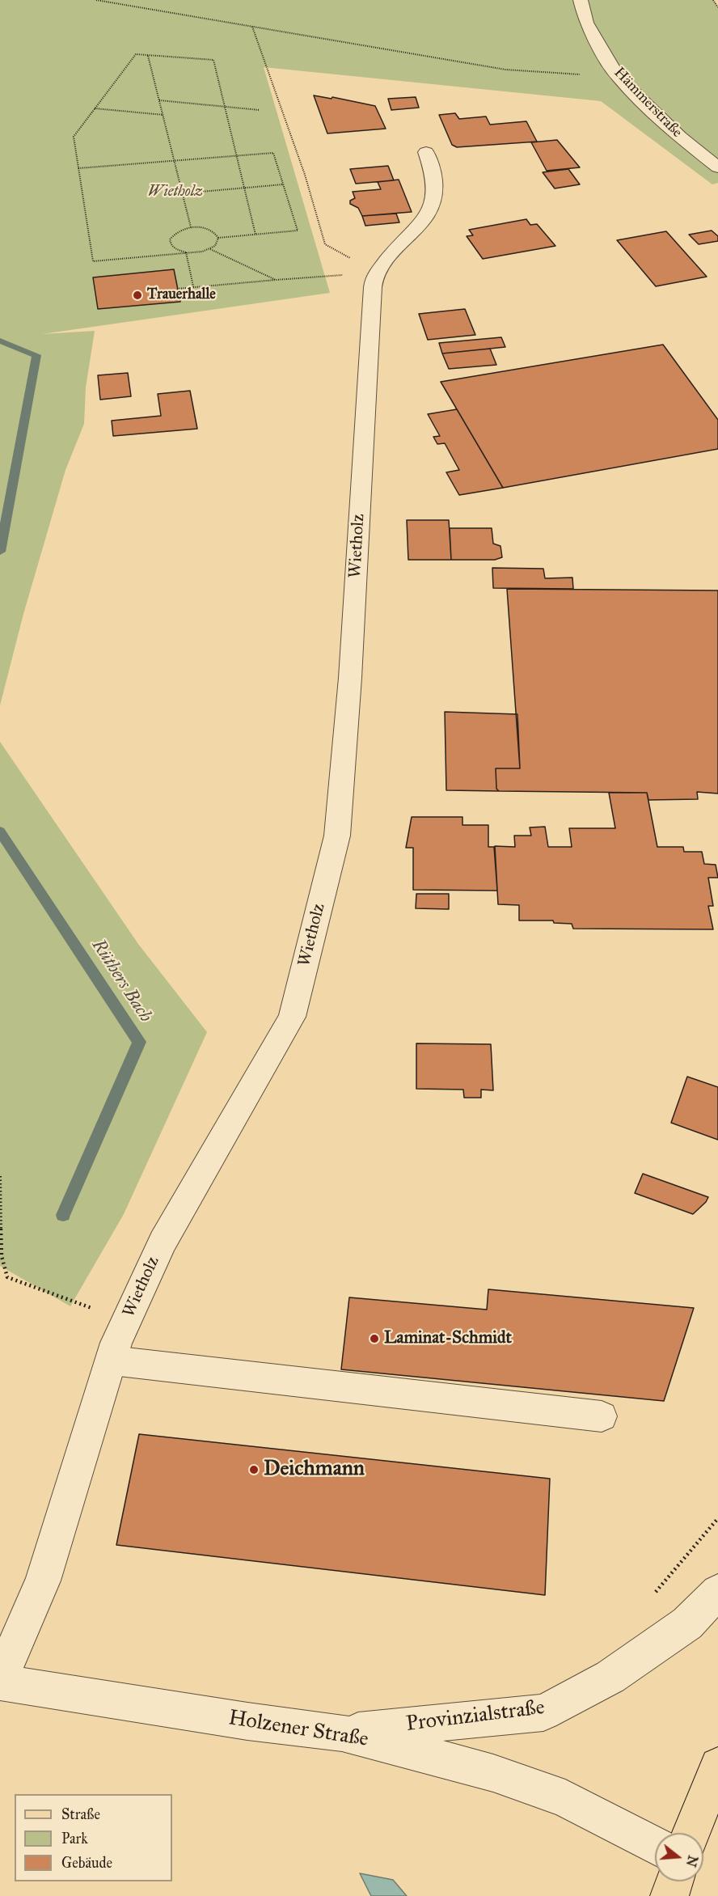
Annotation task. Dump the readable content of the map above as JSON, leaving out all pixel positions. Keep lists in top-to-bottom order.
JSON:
{
  "streets": {
    "street": [
      "Hämmerstraße",
      "Wietholz",
      "Provinzialstraße",
      "Holzener Straße"
    ]
  },
  "crossings": [
    ["Wietholz", "Holzener Straße"],
    ["Provinzialstraße", "Holzener Straße"]
  ],
  "water": ["Rüthers Bach"],
  "parks": ["Wietholz"],
  "places": ["Trauerhalle", "Laminat-Schmidt", "Deichmann"],
  "legend": ["Straße", "Park", "Gebäude"],
  "north": "right"
}
